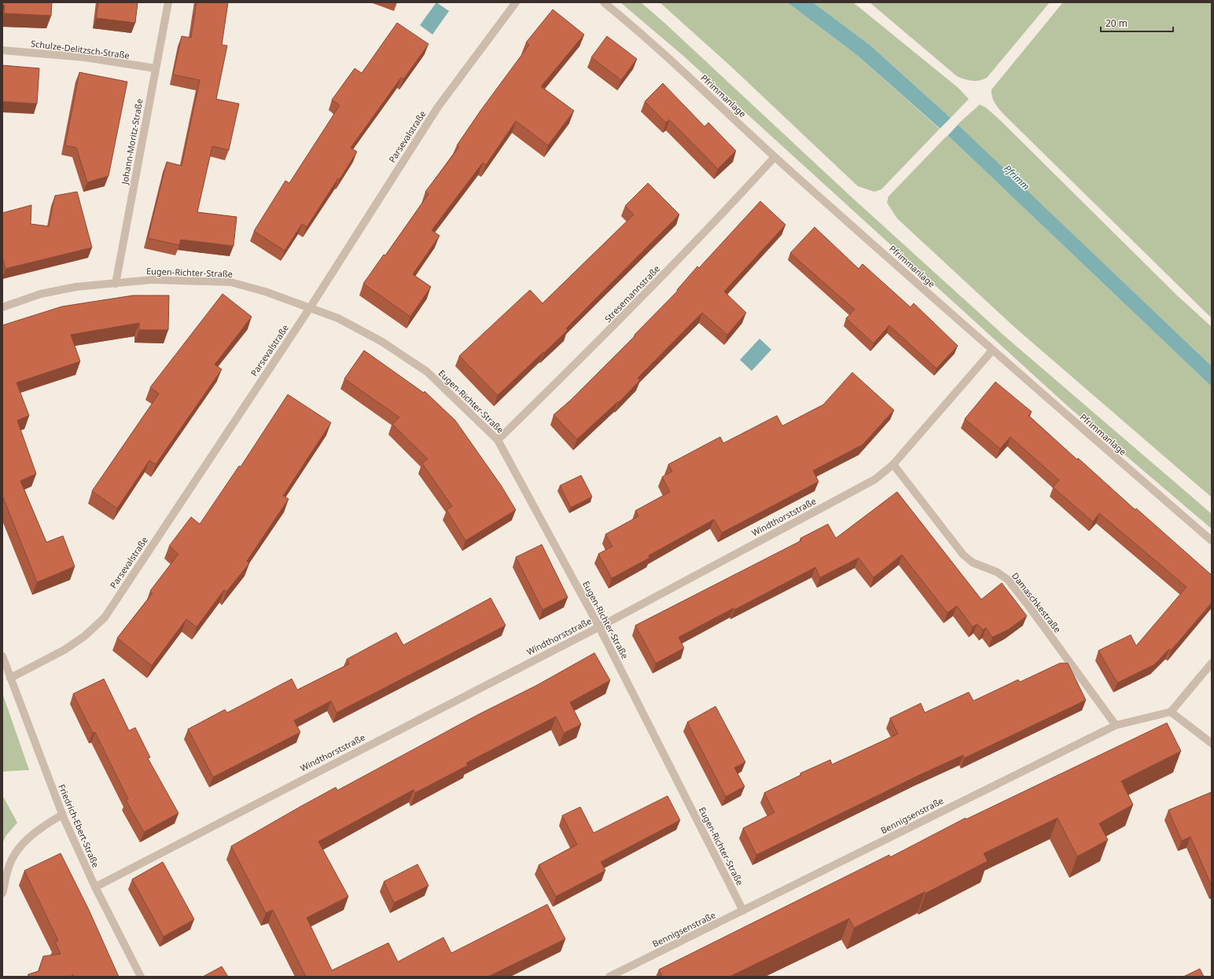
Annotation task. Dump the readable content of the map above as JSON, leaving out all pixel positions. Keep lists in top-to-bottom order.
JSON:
{
  "streets": {
    "street": [
      "Schulze-Delitzsch-Straße",
      "Pfrimmanlage",
      "Parsevalstraße",
      "Johann-Moritz-Straße",
      "Eugen-Richter-Straße",
      "Stresemannstraße",
      "Windthorststraße",
      "Damaschkestraße",
      "Bennigsenstraße",
      "Friedrich-Ebert-Straße"
    ]
  },
  "crossings": [
    ["Schulze-Delitzsch-Straße", "Johann-Moritz-Straße"],
    ["Pfrimmanlage", "Stresemannstraße"],
    ["Pfrimmanlage", "Windthorststraße"],
    ["Parsevalstraße", "Eugen-Richter-Straße"],
    ["Parsevalstraße", "Friedrich-Ebert-Straße"],
    ["Johann-Moritz-Straße", "Eugen-Richter-Straße"],
    ["Eugen-Richter-Straße", "Stresemannstraße"],
    ["Eugen-Richter-Straße", "Windthorststraße"],
    ["Eugen-Richter-Straße", "Bennigsenstraße"],
    ["Windthorststraße", "Damaschkestraße"],
    ["Windthorststraße", "Friedrich-Ebert-Straße"],
    ["Damaschkestraße", "Bennigsenstraße"]
  ],
  "water": ["Pfrimm"],
  "scale_bar": "20 m"
}
